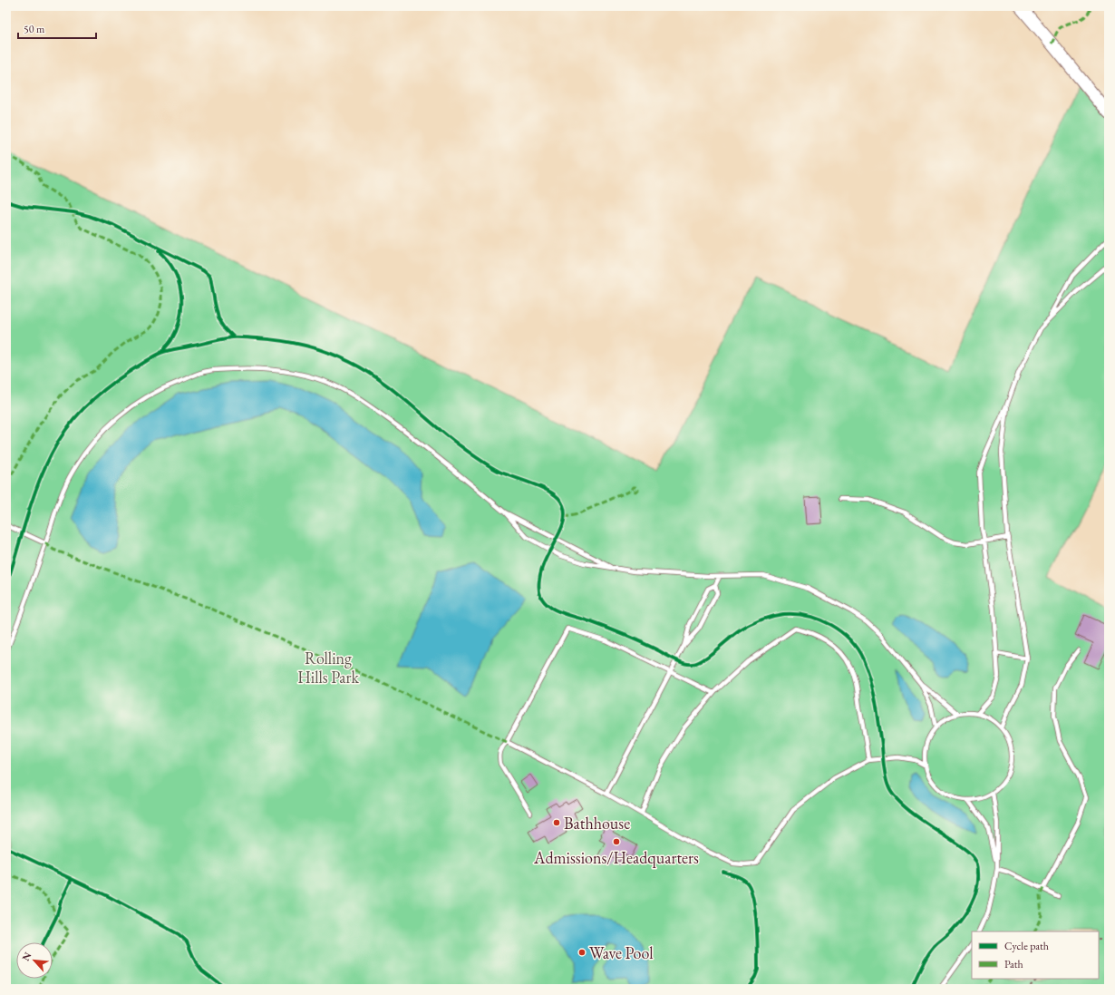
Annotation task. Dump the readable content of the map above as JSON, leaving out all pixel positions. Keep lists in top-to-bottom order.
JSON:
{
  "parks": ["Rolling Hills Park"],
  "places": ["Bathhouse", "Admissions/Headquarters", "Wave Pool"],
  "legend": ["Cycle path", "Path"],
  "scale_bar": "50 m",
  "north": "top left"
}
